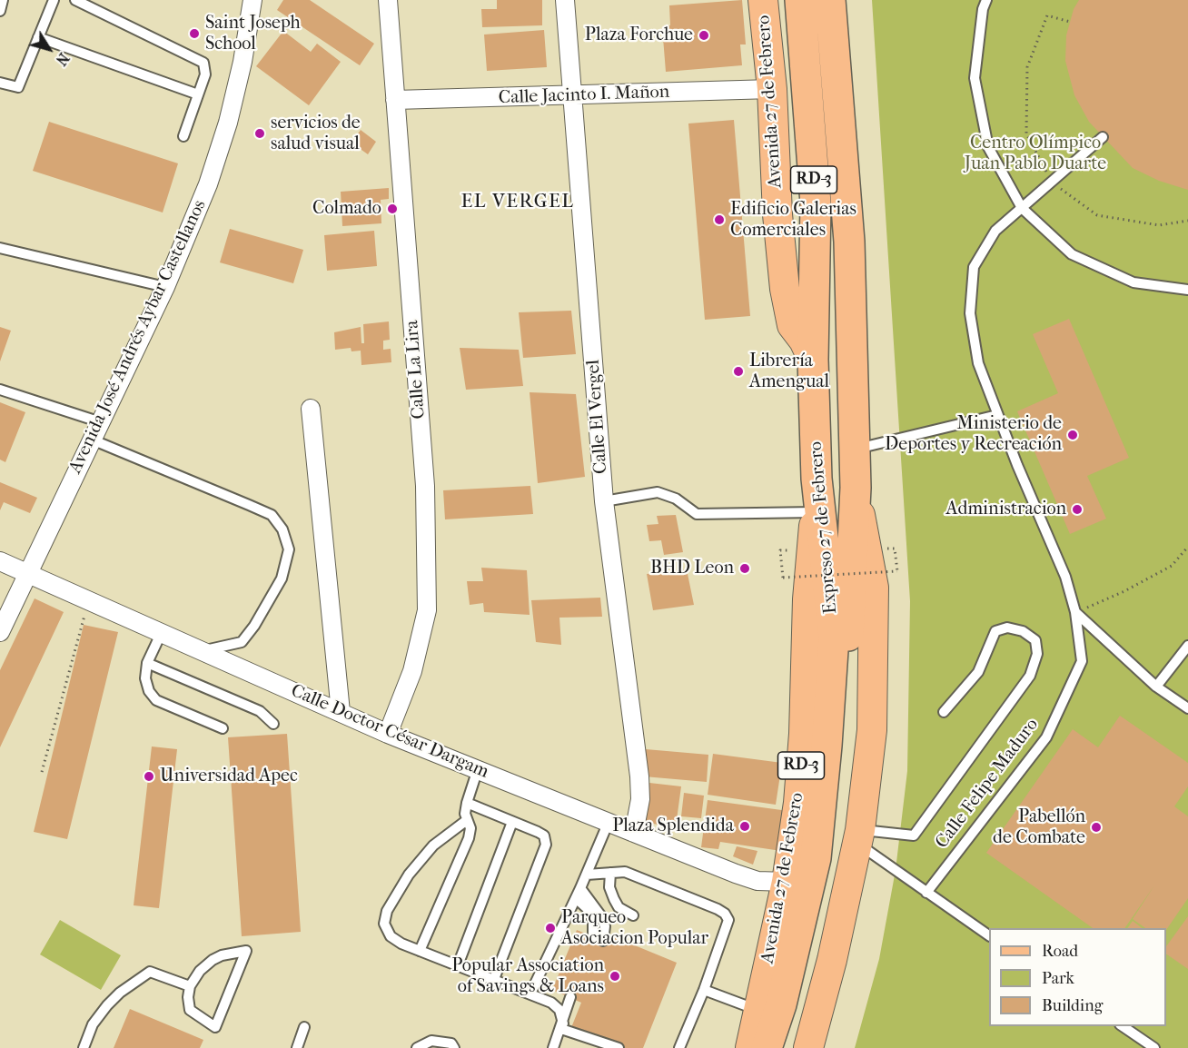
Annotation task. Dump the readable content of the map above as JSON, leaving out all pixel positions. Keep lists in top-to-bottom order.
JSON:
{
  "streets": {
    "highway": ["RD-3", "Expreso 27 de Febrero"],
    "main road": ["Avenida 27 de Febrero"],
    "street": [
      "Calle Jacinto I. Mañon",
      "Avenida José Andrés Aybar Castellanos",
      "Calle La Lira",
      "Calle El Vergel",
      "Calle Doctor César Dargam"
    ],
    "lane": ["Calle Felipe Maduro"]
  },
  "crossings": [
    ["Calle Jacinto I. Mañon", "Avenida 27 de Febrero"],
    ["Calle Jacinto I. Mañon", "Calle La Lira"],
    ["Calle Jacinto I. Mañon", "Calle El Vergel"],
    ["Avenida 27 de Febrero", "Expreso 27 de Febrero"],
    ["Avenida 27 de Febrero", "Calle Doctor César Dargam"],
    ["RD-3", "Expreso 27 de Febrero"],
    ["Avenida José Andrés Aybar Castellanos", "Calle Doctor César Dargam"],
    ["Calle La Lira", "Calle Doctor César Dargam"],
    ["Calle El Vergel", "Calle Doctor César Dargam"]
  ],
  "districts": ["EL VERGEL"],
  "parks": ["Centro Olímpico Juan Pablo Duarte"],
  "places": [
    "Saint Joseph School",
    "Plaza Forchue",
    "servicios de salud visual",
    "Colmado",
    "Edificio Galerias Comerciales",
    "Librería Amengual",
    "Ministerio de Deportes y Recreación",
    "Administracion",
    "BHD Leon",
    "Universidad Apec",
    "Plaza Splendida",
    "Pabellón de Combate",
    "Parqueo Asociacion Popular",
    "Popular Association of Savings & Loans"
  ],
  "legend": ["Road", "Park", "Building"],
  "north": "bottom right"
}
